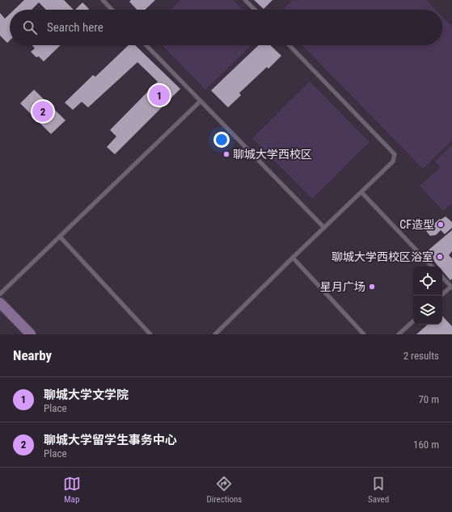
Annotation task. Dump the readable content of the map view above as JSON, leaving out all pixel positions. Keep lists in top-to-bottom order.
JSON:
{
  "places": [
    "聊城大学西校区",
    "CF造型",
    "聊城大学西校区浴室",
    "星月广场"
  ],
  "page": {
    "search": "Search here",
    "pins": ["1", "2"],
    "heading": ["Nearby", "2 results"],
    "list": [
      {
        "mark": "1",
        "name": "聊城大学文学院",
        "note": "Place",
        "value": "70 m"
      },
      {
        "mark": "2",
        "name": "聊城大学留学生事务中心",
        "note": "Place",
        "value": "160 m"
      }
    ],
    "nav": ["Map", "Directions", "Saved"]
  }
}
